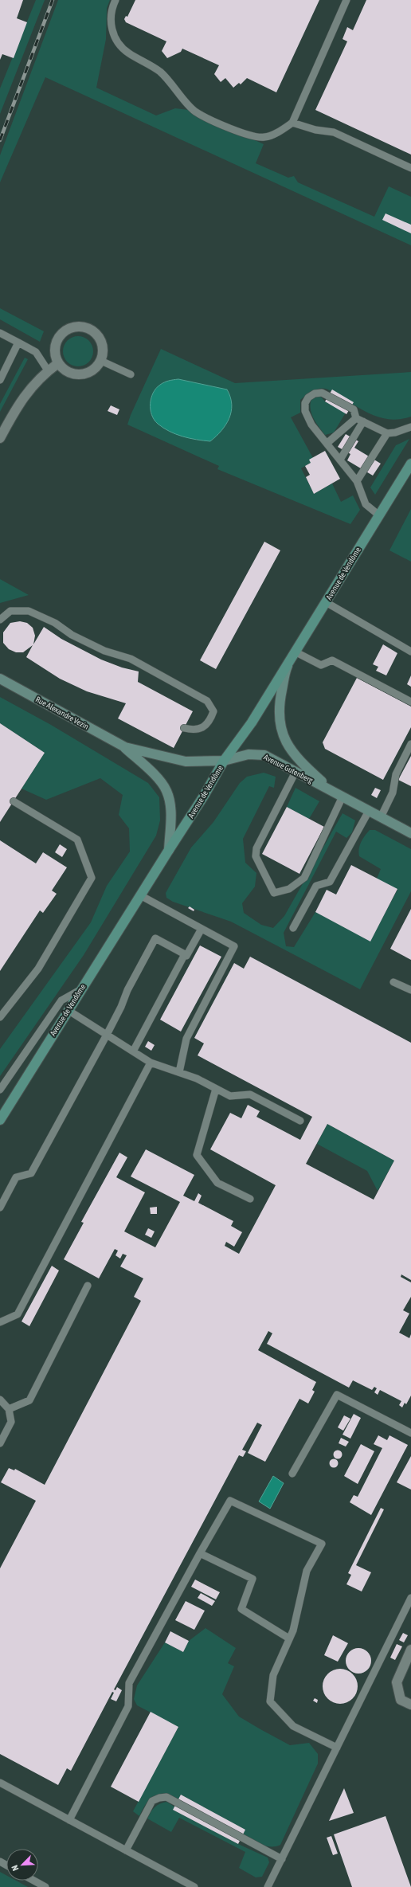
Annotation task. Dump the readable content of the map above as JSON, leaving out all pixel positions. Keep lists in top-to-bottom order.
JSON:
{
  "streets": {
    "main road": ["Avenue de Vendôme", "Rue Alexandre Vezin", "Avenue Gutenberg"]
  },
  "crossings": [
    ["Avenue de Vendôme", "Rue Alexandre Vezin"],
    ["Avenue de Vendôme", "Avenue Gutenberg"],
    ["Rue Alexandre Vezin", "Avenue Gutenberg"]
  ],
  "north": "bottom left"
}
